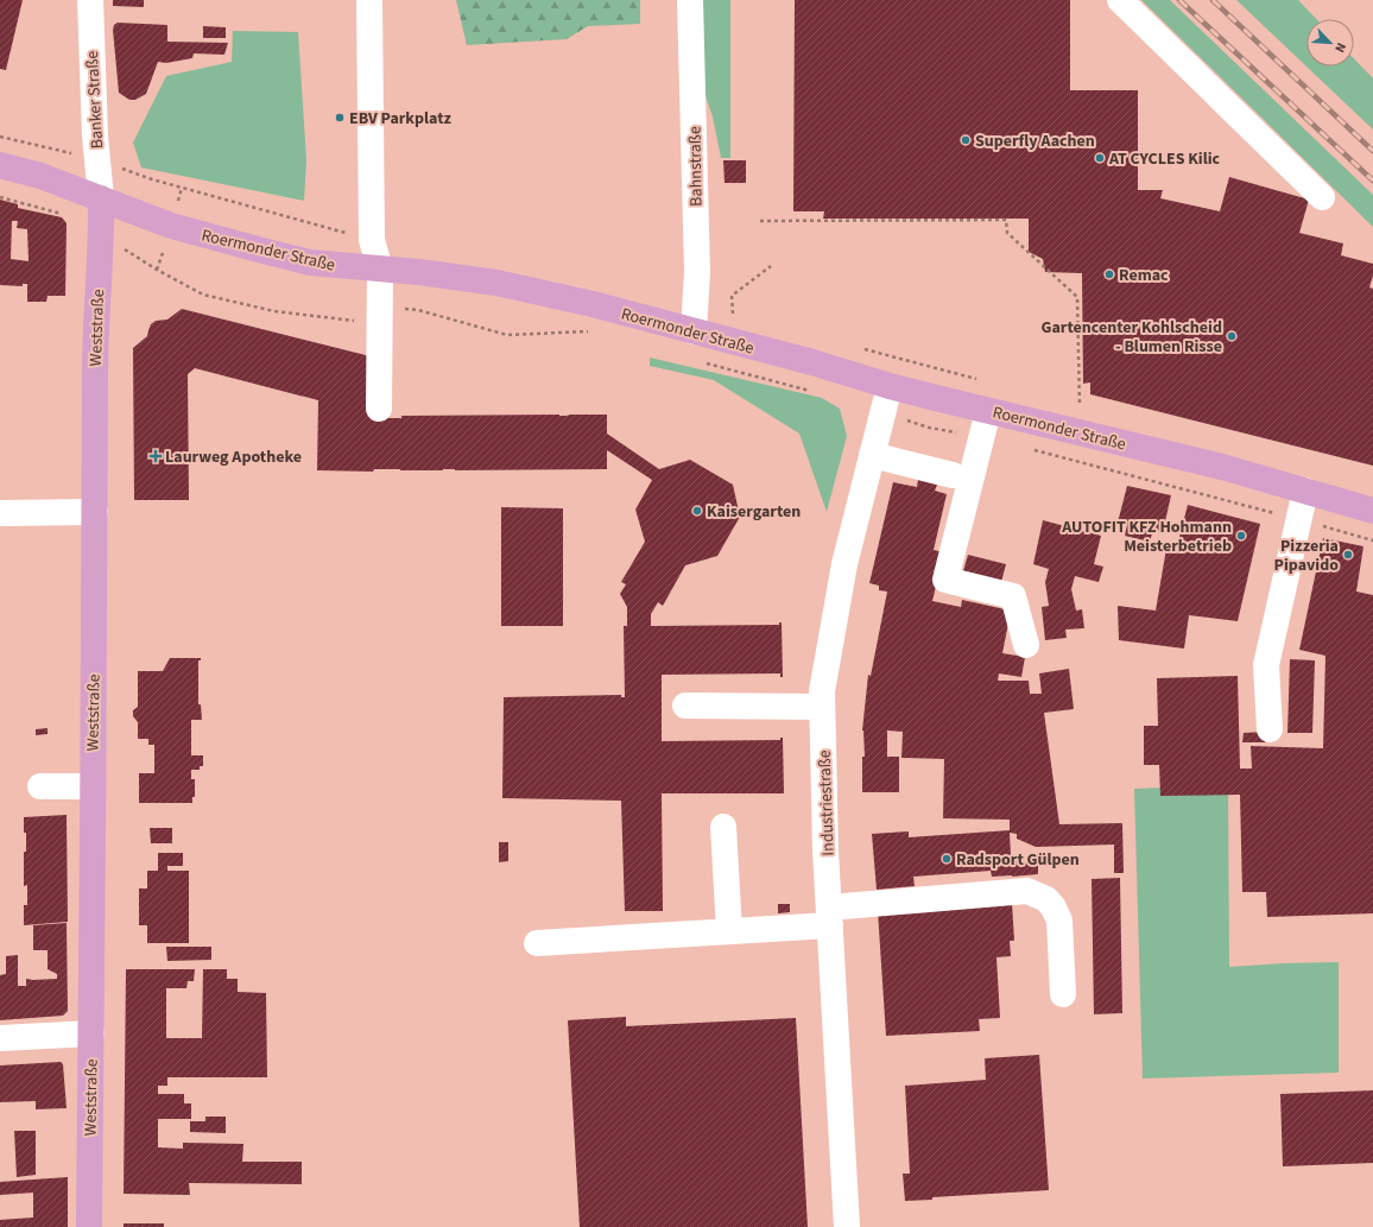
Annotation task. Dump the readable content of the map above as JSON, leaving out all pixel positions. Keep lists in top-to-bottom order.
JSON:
{
  "streets": {
    "main road": ["Roermonder Straße", "Weststraße"],
    "street": ["Banker Straße", "Bahnstraße", "Industriestraße"]
  },
  "crossings": [
    ["Banker Straße", "Roermonder Straße"],
    ["Banker Straße", "Weststraße"],
    ["Bahnstraße", "Roermonder Straße"],
    ["Roermonder Straße", "Weststraße"],
    ["Roermonder Straße", "Industriestraße"]
  ],
  "places": {
    "other": [
      "EBV Parkplatz",
      "Superfly Aachen",
      "AT CYCLES Kilic",
      "Remac",
      "Gartencenter Kohlscheid - Blumen Risse",
      "Kaisergarten",
      "AUTOFIT KFZ Hohmann Meisterbetrieb",
      "Pizzeria Pipavido",
      "Radsport Gülpen"
    ],
    "health": ["Laurweg Apotheke"]
  },
  "north": "bottom right"
}
